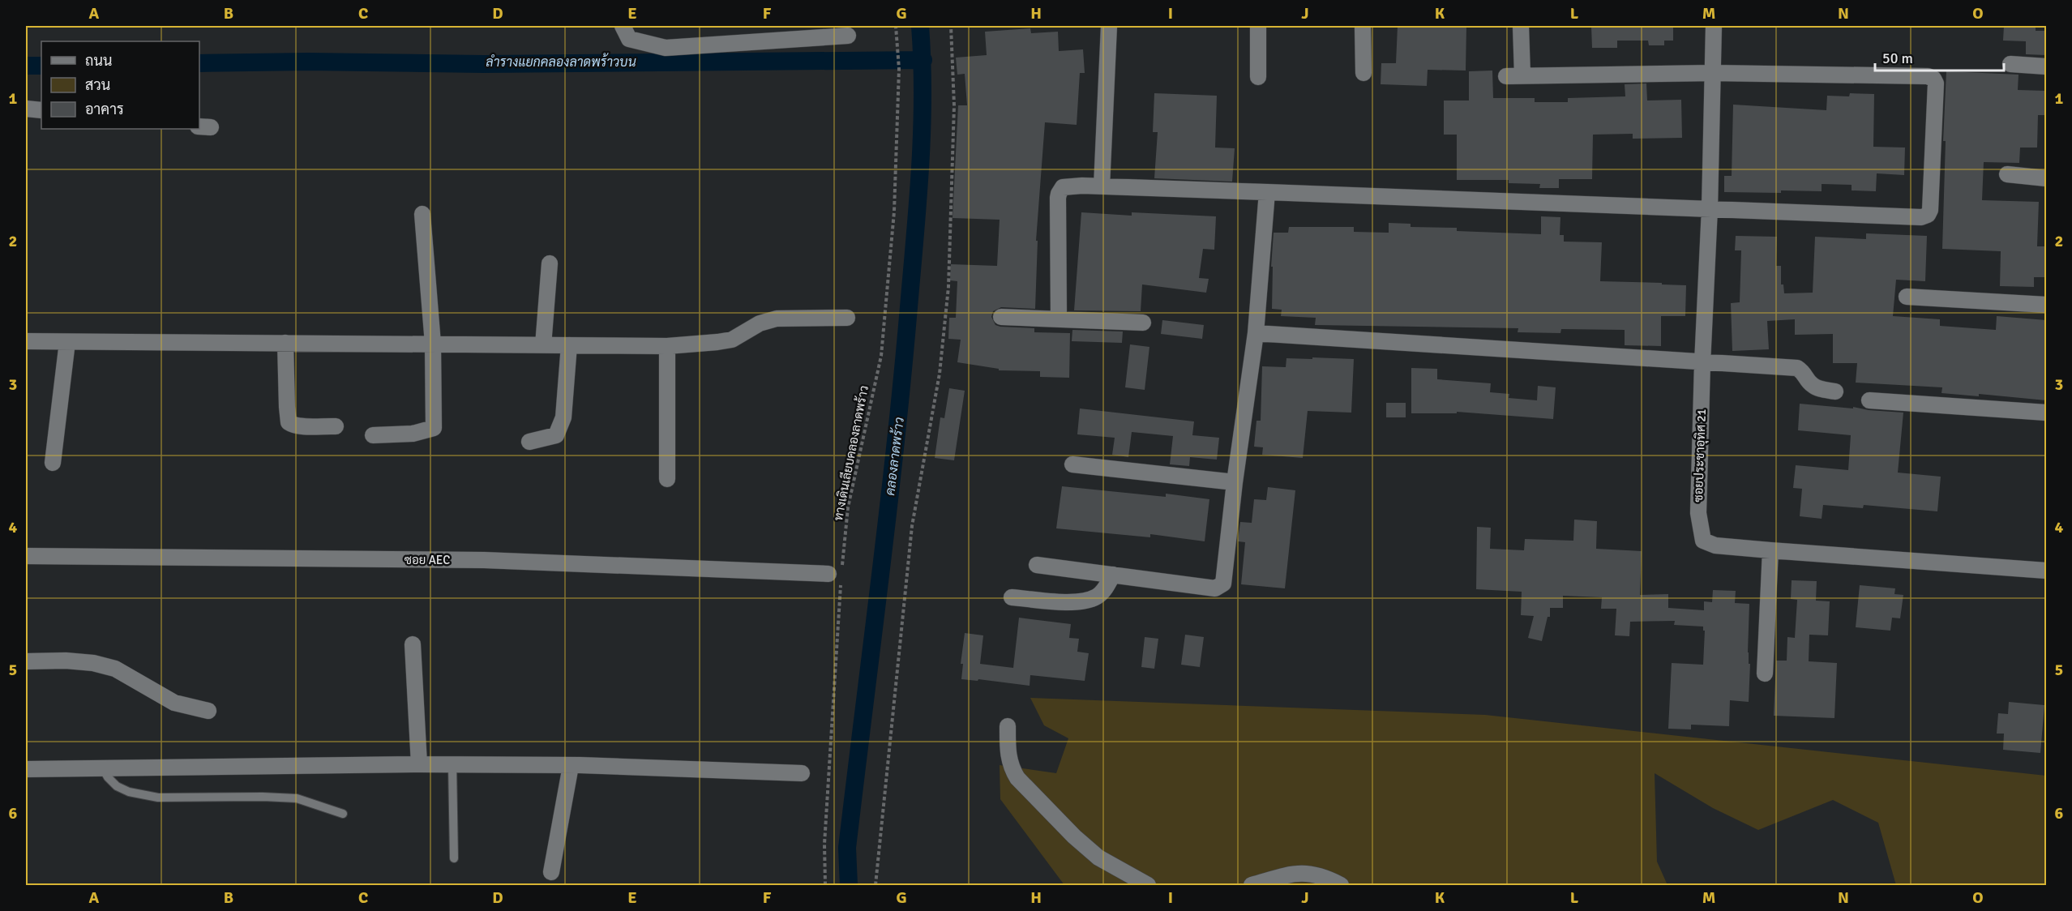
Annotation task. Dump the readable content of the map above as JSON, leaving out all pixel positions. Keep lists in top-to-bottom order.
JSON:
{
  "streets": {
    "street": ["ซอยประชาอุทิศ 21", "ซอย AEC"],
    "path": ["ทางเดินเลียบคลองลาดพร้าว"]
  },
  "crossings": [
    ["ทางเดินเลียบคลองลาดพร้าว", "ซอย AEC"]
  ],
  "water": ["ลำรางแยกคลองลาดพร้าวบน", "คลองลาดพร้าว"],
  "legend": ["ถนน", "สวน", "อาคาร"],
  "scale_bar": "50 m",
  "grid": {
    "columns": [
      "A",
      "B",
      "C",
      "D",
      "E",
      "F",
      "G",
      "H",
      "I",
      "J",
      "K",
      "L",
      "M",
      "N",
      "O"
    ],
    "rows": [
      "1",
      "2",
      "3",
      "4",
      "5",
      "6"
    ]
  }
}
